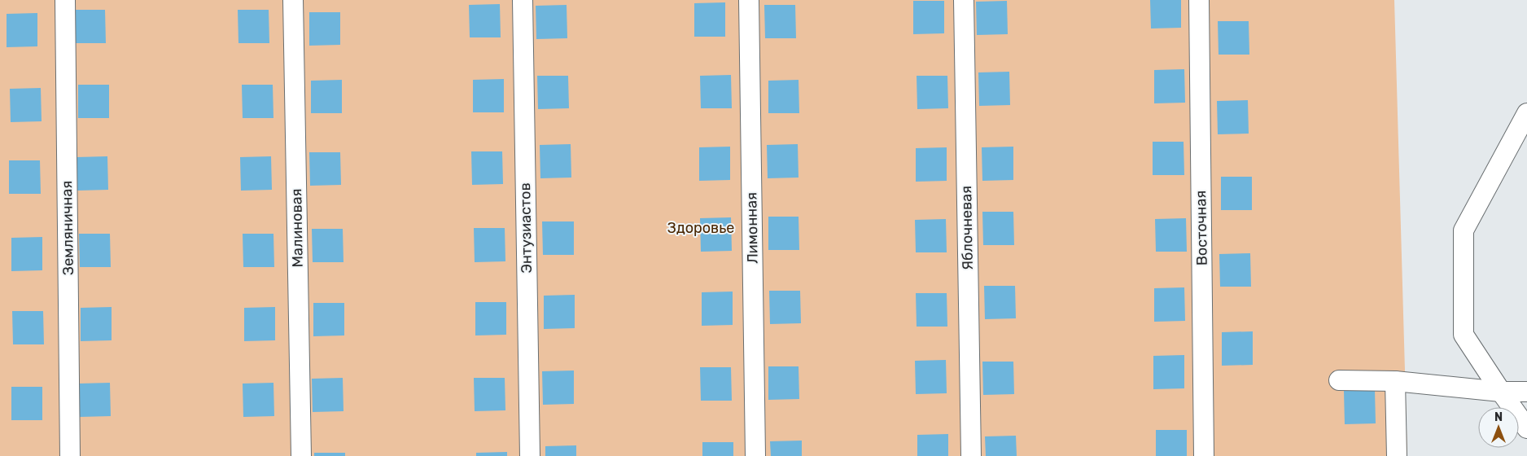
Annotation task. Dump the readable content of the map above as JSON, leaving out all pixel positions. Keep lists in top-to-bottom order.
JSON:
{
  "streets": {
    "street": [
      "Земляничная",
      "Малиновая",
      "Энтузиастов",
      "Лимонная",
      "Яблочневая",
      "Восточная"
    ]
  },
  "parks": ["Здоровье"],
  "north": "top"
}
